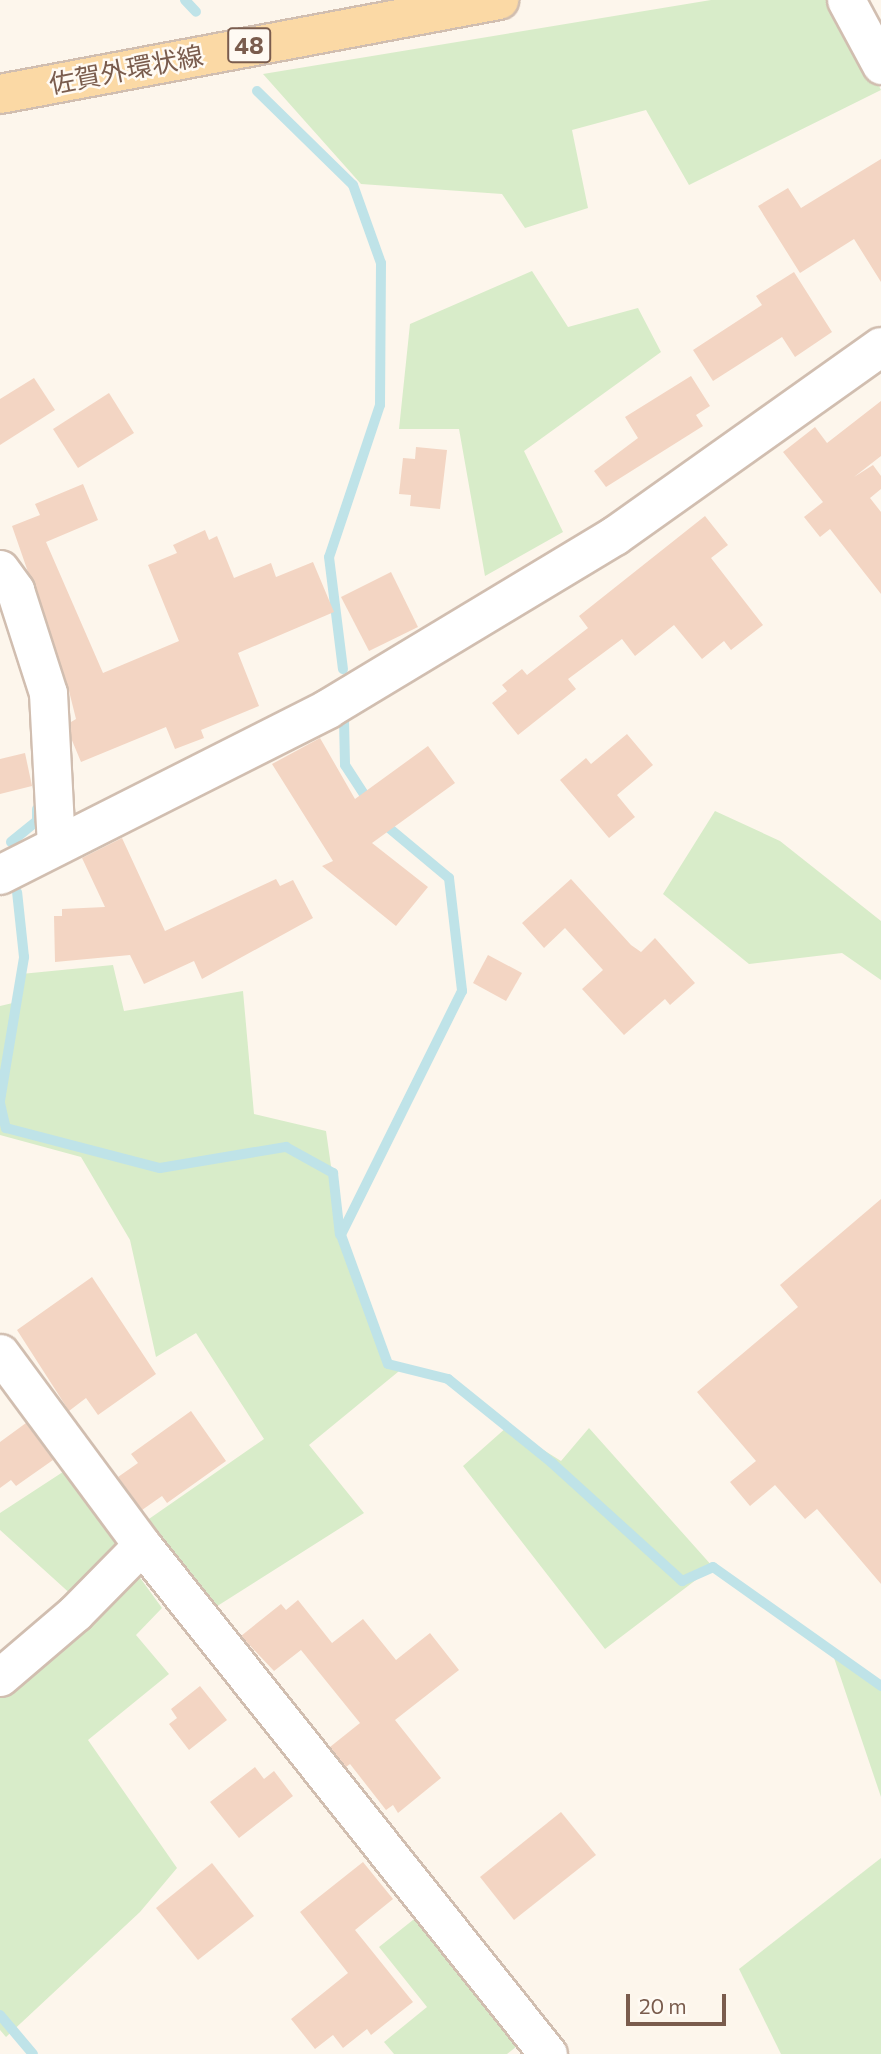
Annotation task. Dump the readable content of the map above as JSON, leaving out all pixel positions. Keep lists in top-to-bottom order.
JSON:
{
  "streets": {
    "main road": ["48", "佐賀外環状線"]
  },
  "scale_bar": "20 m"
}
